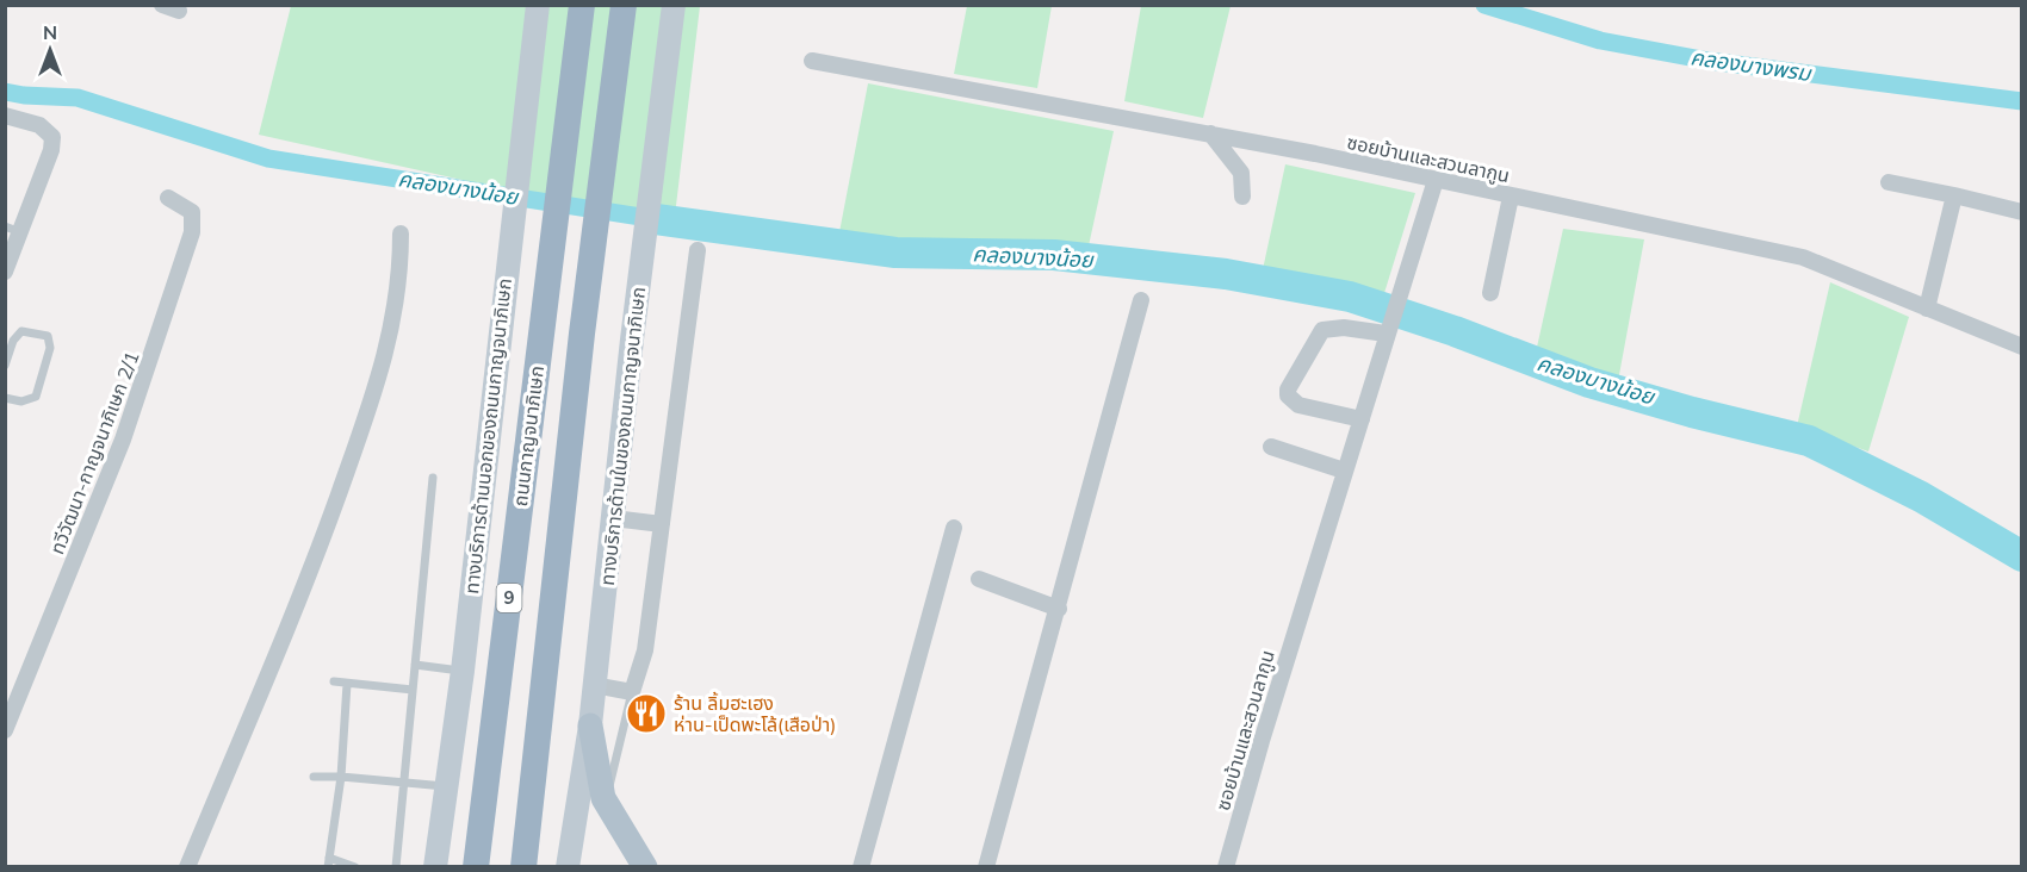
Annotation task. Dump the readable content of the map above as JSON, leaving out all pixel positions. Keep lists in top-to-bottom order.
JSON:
{
  "streets": {
    "highway": ["ถนนกาญจนาภิเษก", "9"],
    "main road": ["ทางบริการด้านนอกของถนนกาญจนาภิเษก", "ทางบริการด้านในของถนนกาญจนาภิเษก"],
    "street": ["ซอยบ้านและสวนลากูน", "ทวีวัฒนา-กาญจนาภิเษก 2/1"]
  },
  "water": ["คลองบางพรม", "คลองบางน้อย"],
  "places": {
    "restaurant": ["ร้าน ลิ้มฮะเฮง ห่าน-เป็ดพะโล้(เสือป่า)"]
  },
  "north": "top"
}
